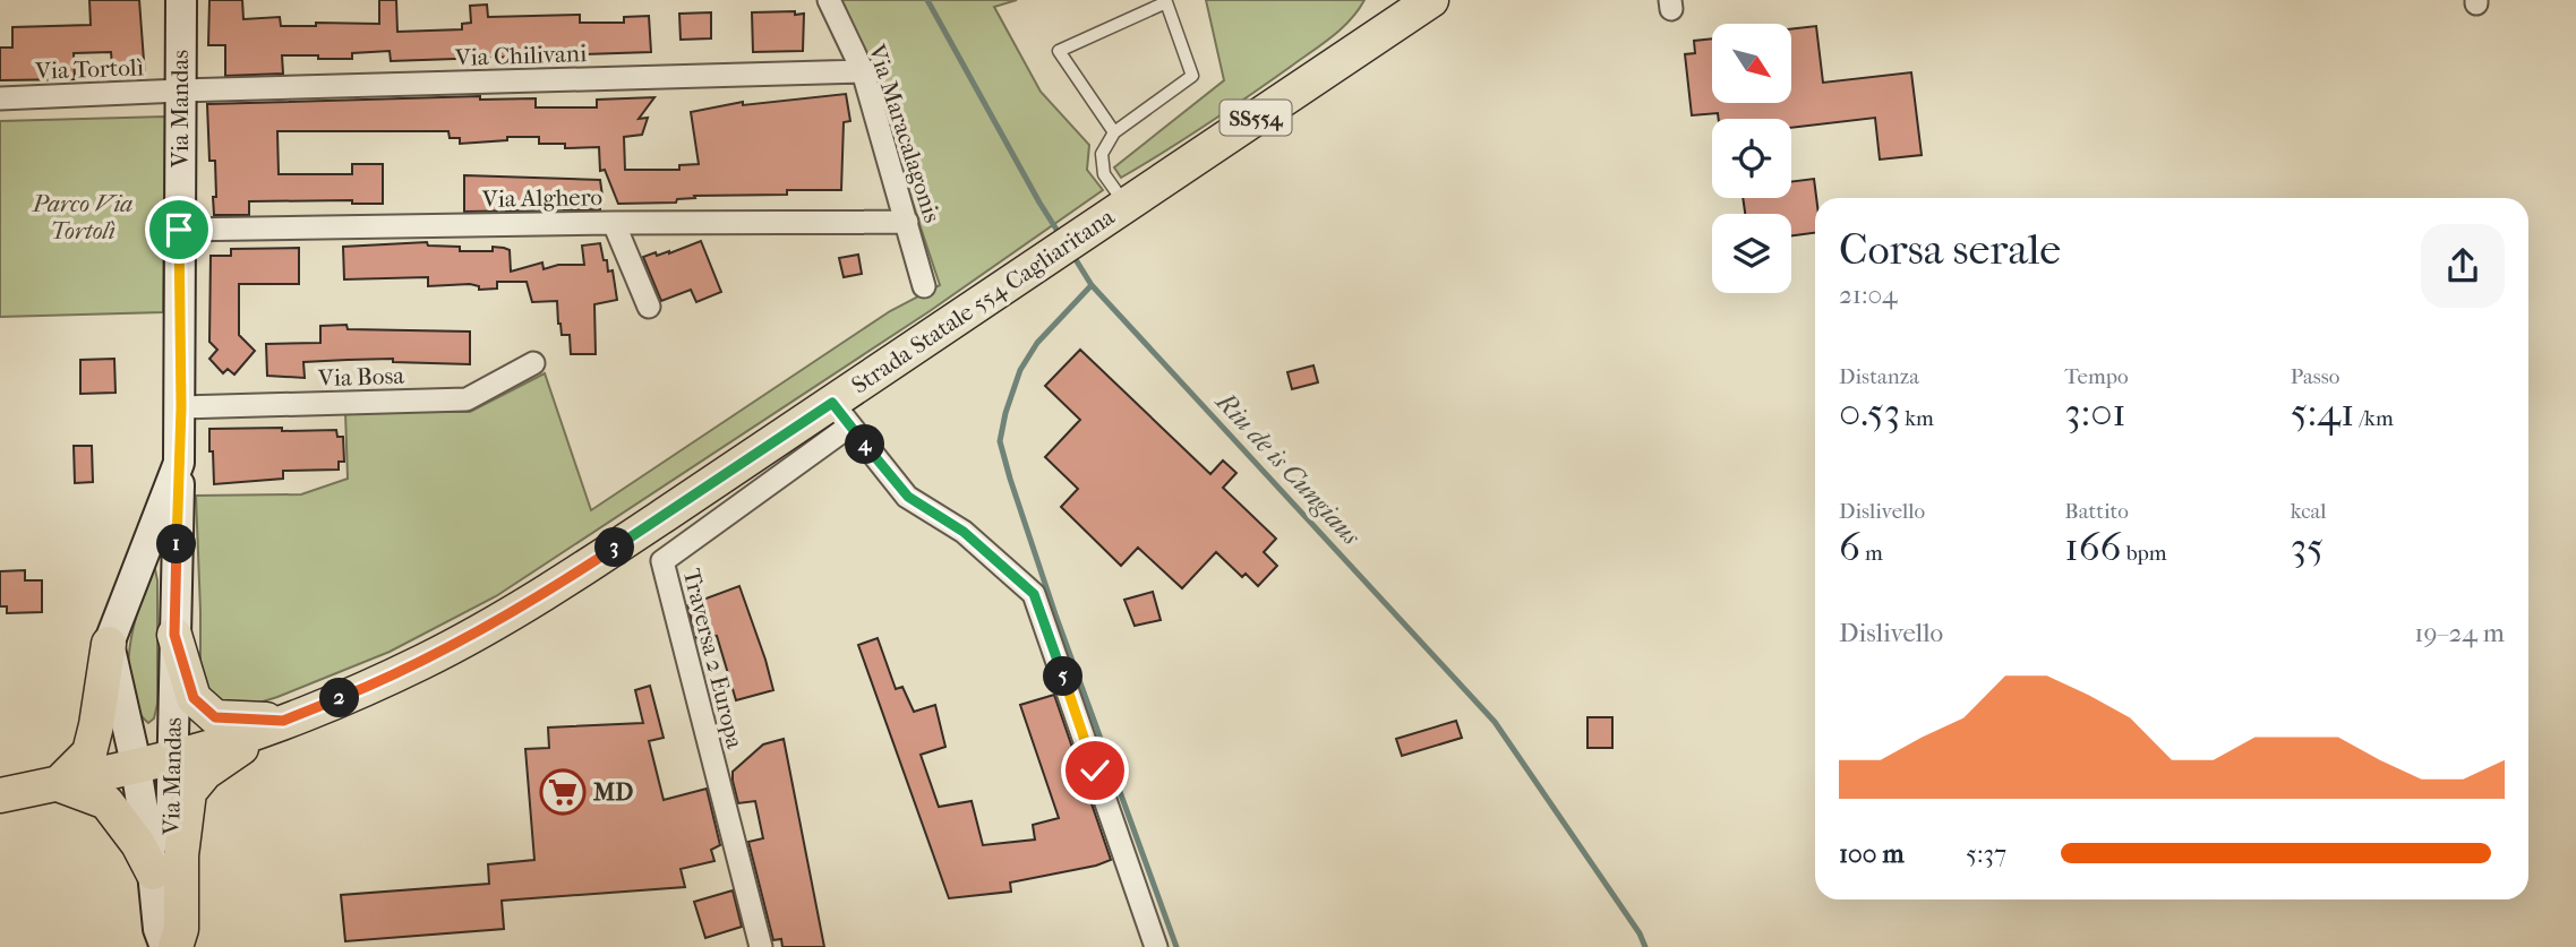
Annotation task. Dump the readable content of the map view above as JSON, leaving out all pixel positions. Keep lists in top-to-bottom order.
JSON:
{
  "streets": {
    "main road": ["SS554", "Strada Statale 554 Cagliaritana"],
    "street": [
      "Via Chilivani",
      "Via Tortolì",
      "Via Mandas",
      "Via Maracalagonis",
      "Via Alghero",
      "Via Bosa",
      "Traversa 2 Europa"
    ]
  },
  "crossings": [
    ["Via Chilivani", "Via Tortolì"],
    ["Via Chilivani", "Via Mandas"],
    ["Via Chilivani", "Via Maracalagonis"],
    ["Via Tortolì", "Via Mandas"],
    ["Via Mandas", "Via Alghero"],
    ["Via Mandas", "Strada Statale 554 Cagliaritana"],
    ["Via Mandas", "Via Bosa"],
    ["Via Maracalagonis", "Via Alghero"],
    ["Strada Statale 554 Cagliaritana", "Traversa 2 Europa"]
  ],
  "water": ["Riu de is Cungiaus"],
  "parks": ["Parco Via Tortolì"],
  "places": {
    "supermarket": ["MD"]
  },
  "north": "bottom right",
  "page": {
    "heading": ["Corsa serale", "21:04"],
    "stats": [
      ["Distanza", "0.53 km"],
      ["Tempo", "3:01"],
      ["Passo", "5:41 /km"],
      ["Dislivello", "6 m"],
      ["Battito", "166 bpm"],
      ["kcal", "35"]
    ],
    "pins": [
      "4",
      "1",
      "3",
      "5",
      "2"
    ],
    "chart": ["Dislivello", "19–24 m"],
    "list": [
      {
        "name": "100 m",
        "note": "5:37"
      }
    ]
  }
}
